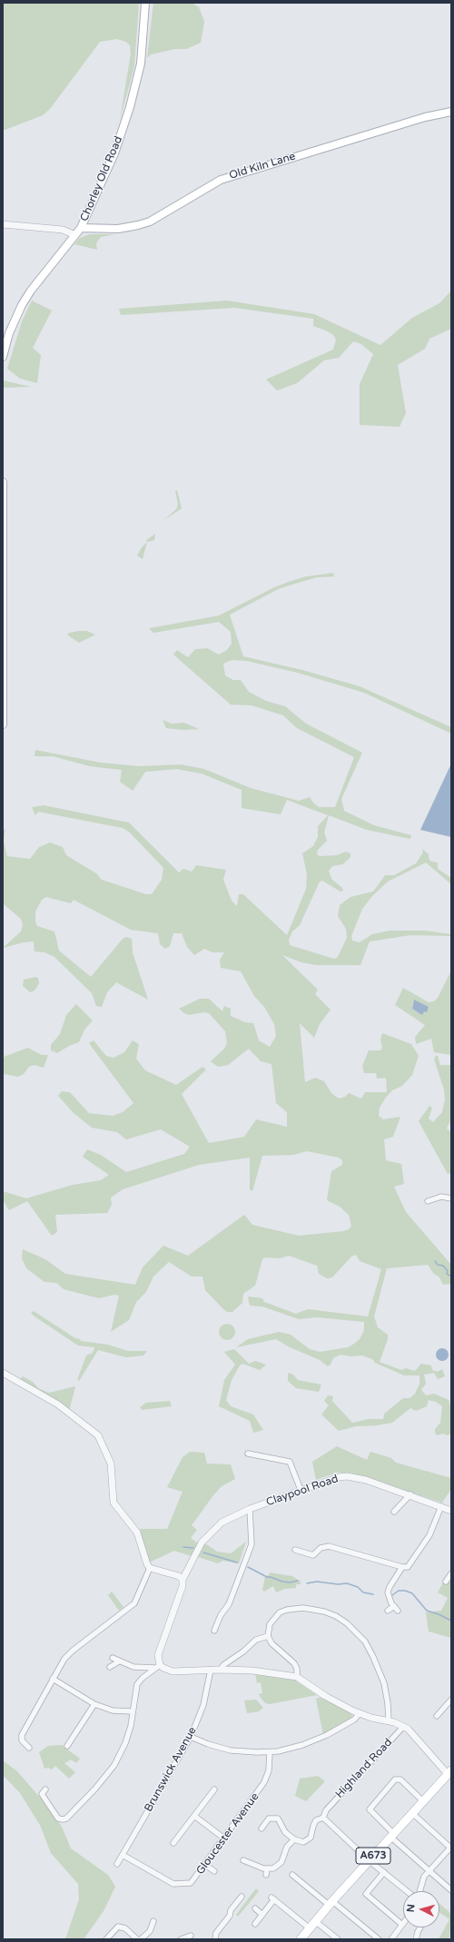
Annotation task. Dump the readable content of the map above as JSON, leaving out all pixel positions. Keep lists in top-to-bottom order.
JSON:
{
  "streets": {
    "main road": ["Old Kiln Lane", "Chorley Old Road", "A673"],
    "street": [
      "Claypool Road",
      "Highland Road",
      "Brunswick Avenue",
      "Gloucester Avenue"
    ]
  },
  "crossings": [
    ["Old Kiln Lane", "Chorley Old Road"],
    ["Brunswick Avenue", "Gloucester Avenue"]
  ],
  "north": "left"
}
